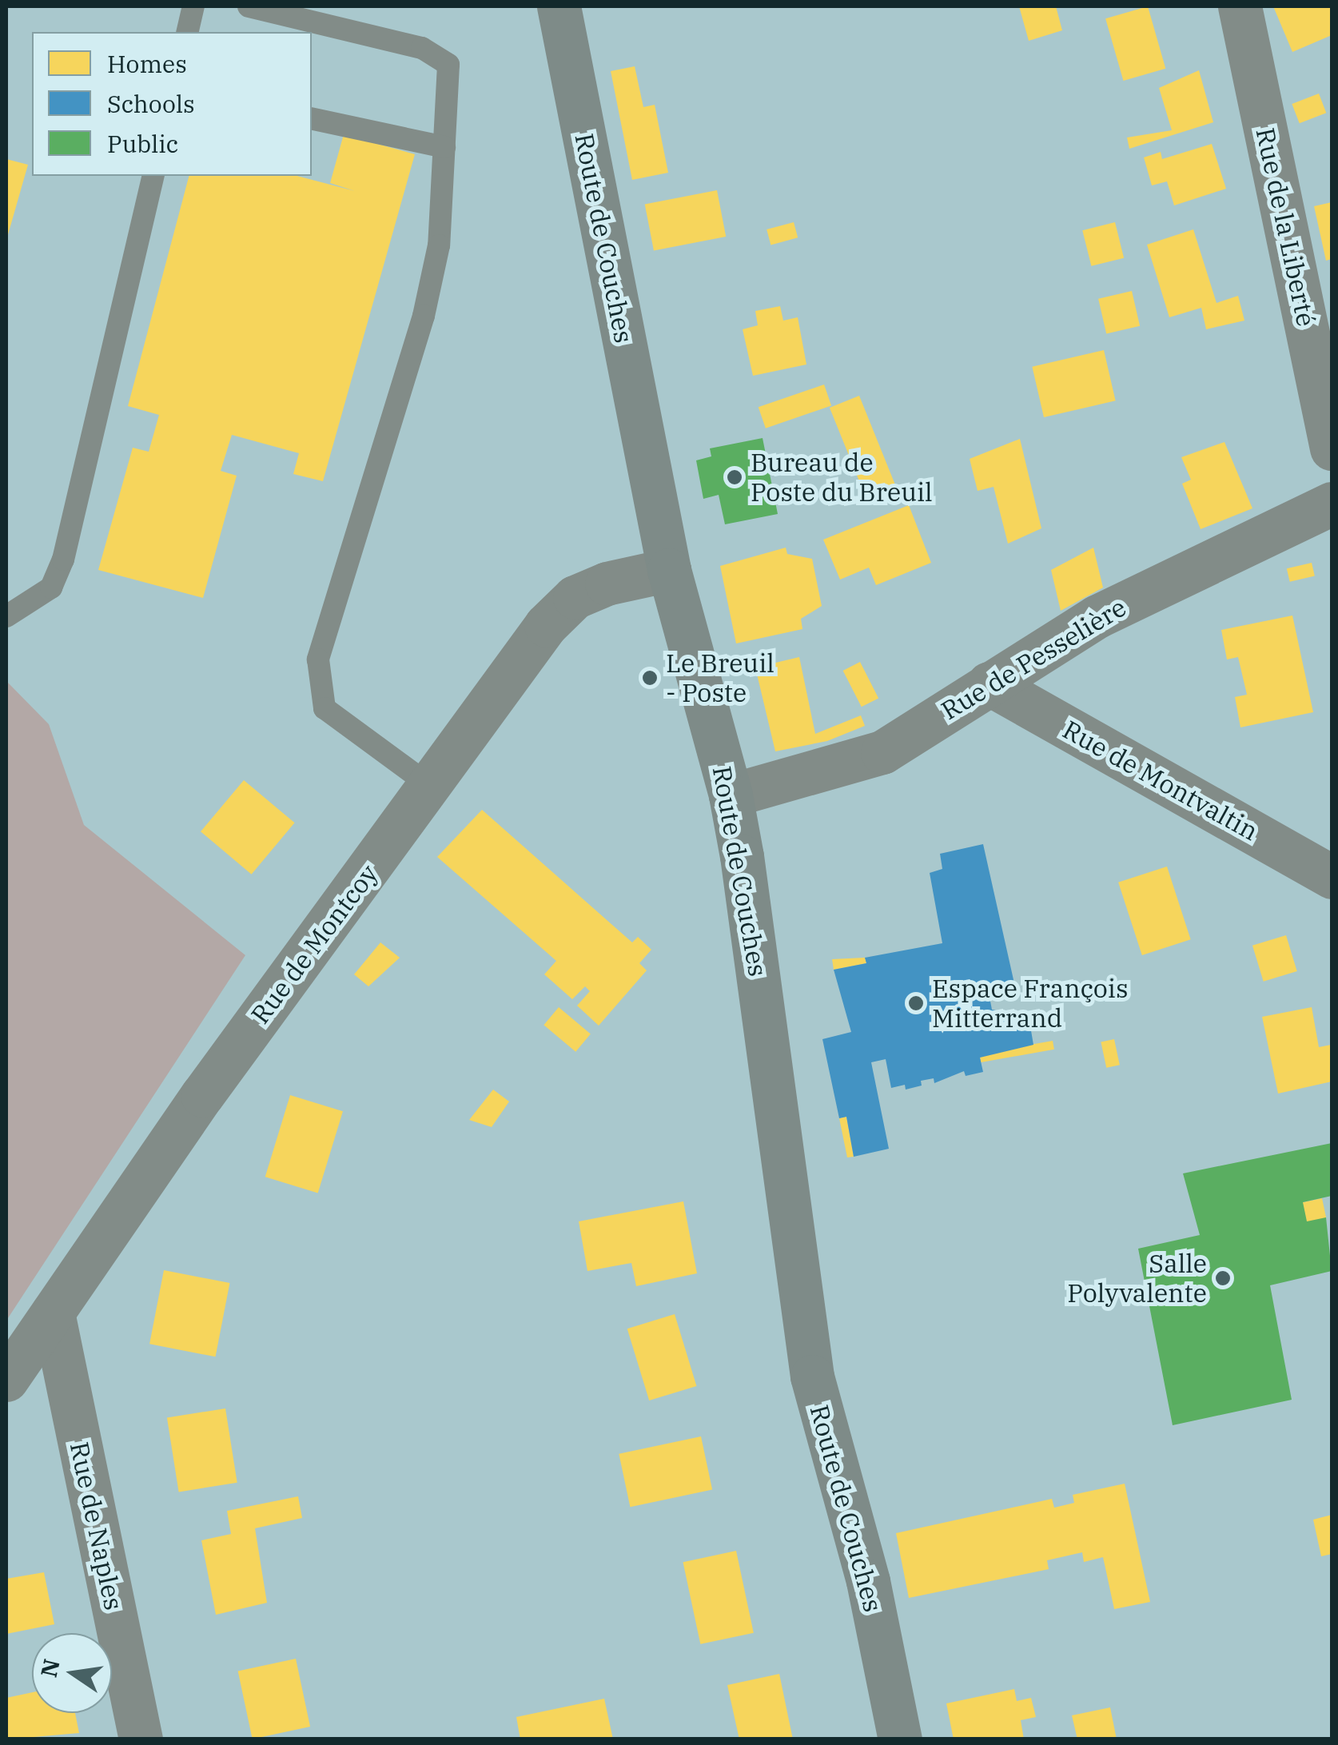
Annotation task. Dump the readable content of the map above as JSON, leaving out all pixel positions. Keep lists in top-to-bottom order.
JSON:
{
  "streets": {
    "main road": ["Route de Couches"],
    "street": [
      "Rue de la Liberté",
      "Rue de Pesselière",
      "Rue de Montvaltin",
      "Rue de Montcoy",
      "Rue de Naples"
    ]
  },
  "crossings": [
    ["Route de Couches", "Rue de Pesselière"],
    ["Route de Couches", "Rue de Montcoy"],
    ["Rue de Pesselière", "Rue de Montvaltin"],
    ["Rue de Montcoy", "Rue de Naples"]
  ],
  "places": [
    "Bureau de Poste du Breuil",
    "Le Breuil - Poste",
    "Espace François Mitterrand",
    "Salle Polyvalente"
  ],
  "legend": ["Homes", "Schools", "Public"],
  "north": "left"
}
